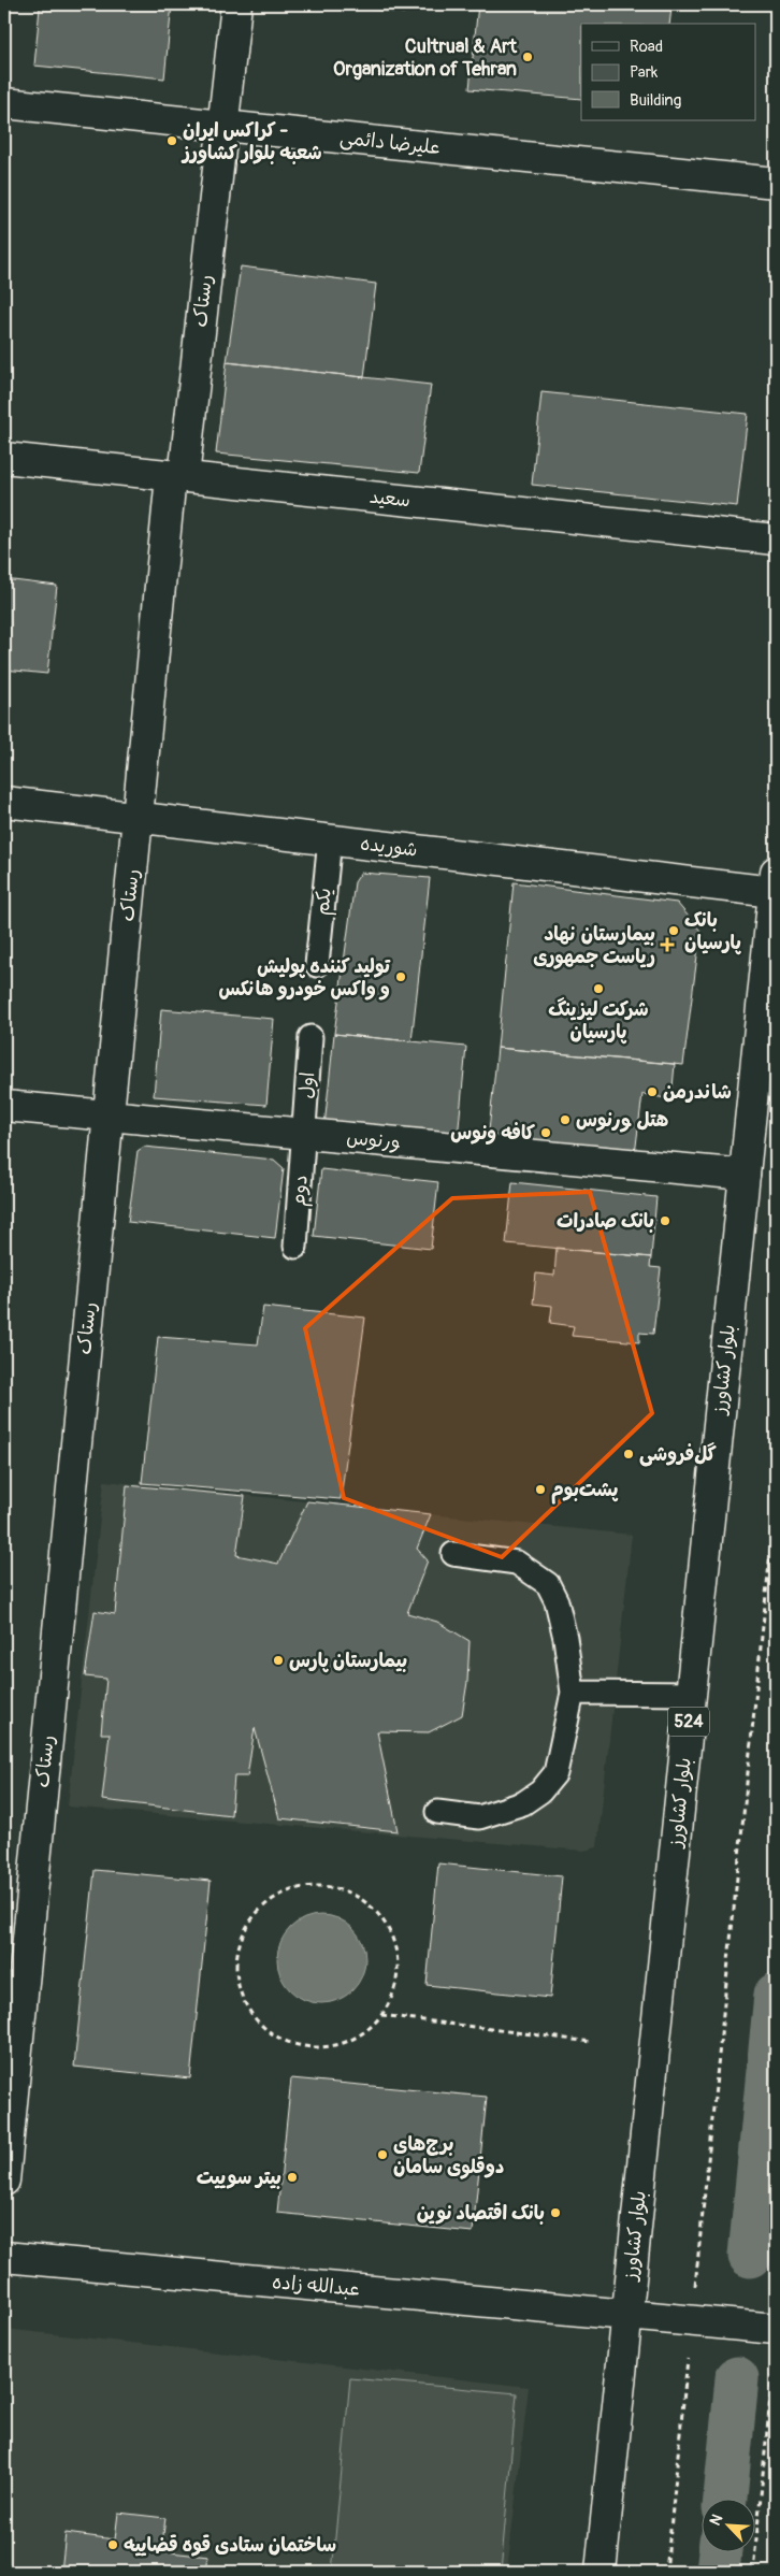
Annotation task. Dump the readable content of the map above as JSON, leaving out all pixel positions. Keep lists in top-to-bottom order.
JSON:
{
  "streets": {
    "street": [
      "علیرضا دائمی",
      "رستاک",
      "سعید",
      "شوریده",
      "ورنوس",
      "بلوار کشاورز",
      "524",
      "عبدالله زاده"
    ],
    "lane": ["یکم", "اول", "دوم"]
  },
  "crossings": [
    ["علیرضا دائمی", "رستاک"],
    ["رستاک", "سعید"],
    ["رستاک", "شوریده"],
    ["رستاک", "ورنوس"],
    ["شوریده", "یکم"],
    ["شوریده", "بلوار کشاورز"],
    ["اول", "ورنوس"],
    ["اول", "دوم"],
    ["ورنوس", "دوم"],
    ["ورنوس", "بلوار کشاورز"],
    ["بلوار کشاورز", "عبدالله زاده"]
  ],
  "places": {
    "other": [
      "Cultrual & Art Organization of Tehran",
      "کراکس ایران - شعبه بلوار کشاورز",
      "بانک پارسیان",
      "تولید کننده پولیش و واکس خودرو هانکس",
      "شرکت لیزینگ پارسیان",
      "شاندرمن",
      "هتل ورنوس",
      "کافه ونوس",
      "بانک صادرات",
      "گل‌فروشی",
      "پشت‌بوم",
      "بیمارستان پارس",
      "برج‌های دوقلوی سامان",
      "بیتر سوییت",
      "بانک اقتصاد نوین",
      "ساختمان ستادی قوه قضاییه"
    ],
    "health": ["بیمارستان نهاد ریاست جمهوری"]
  },
  "legend": ["Road", "Park", "Building"],
  "north": "top left"
}
